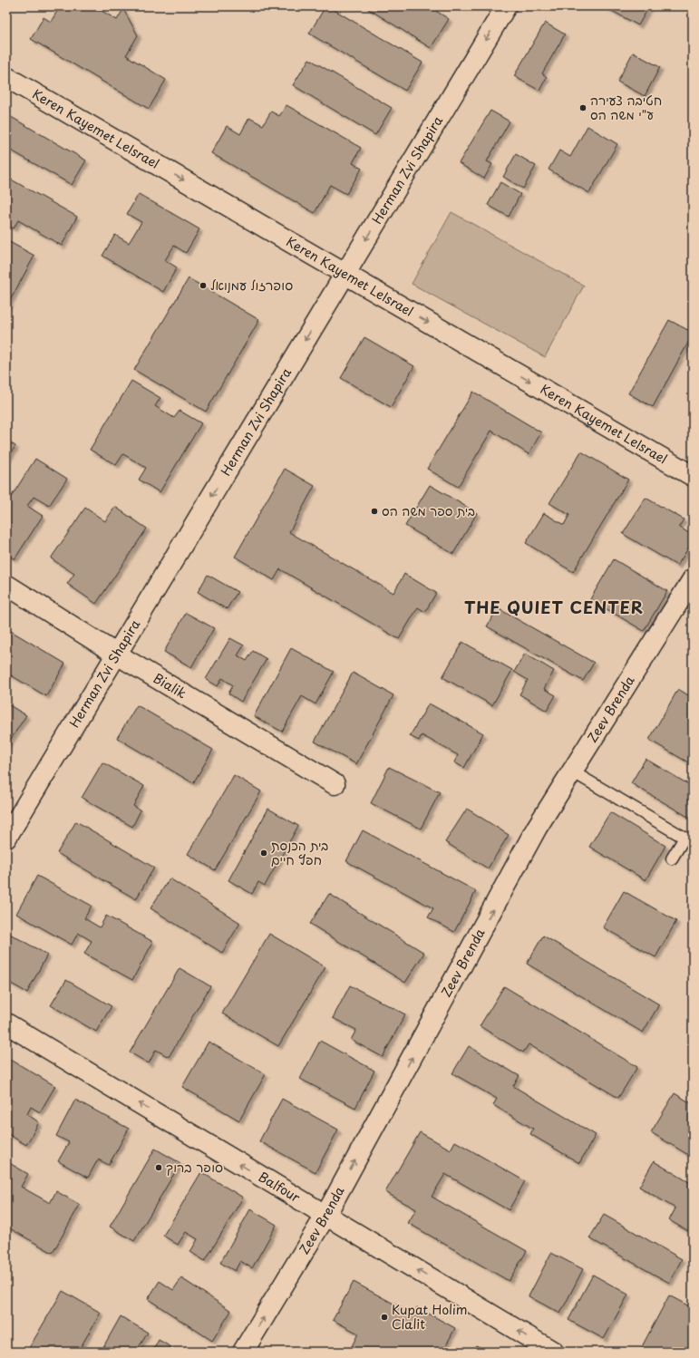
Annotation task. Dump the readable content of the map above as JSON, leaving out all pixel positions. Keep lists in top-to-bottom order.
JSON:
{
  "streets": {
    "street": [
      "Keren Kayemet LeIsrael",
      "Herman Zvi Shapira",
      "Bialik",
      "Zeev Brenda",
      "Balfour"
    ]
  },
  "crossings": [
    ["Keren Kayemet LeIsrael", "Herman Zvi Shapira"],
    ["Herman Zvi Shapira", "Bialik"],
    ["Zeev Brenda", "Balfour"]
  ],
  "one_way": [
    "Keren Kayemet LeIsrael",
    "Herman Zvi Shapira",
    "Zeev Brenda",
    "Balfour"
  ],
  "districts": ["THE QUIET CENTER"],
  "places": [
    "חטיבה צעירה ע\"י משה הס",
    "סופרזול עמנואל",
    "בית ספר משה הס",
    "בית הכנסת חפץ חיים",
    "סופר ברוך",
    "Kupat Holim Clalit"
  ]
}
